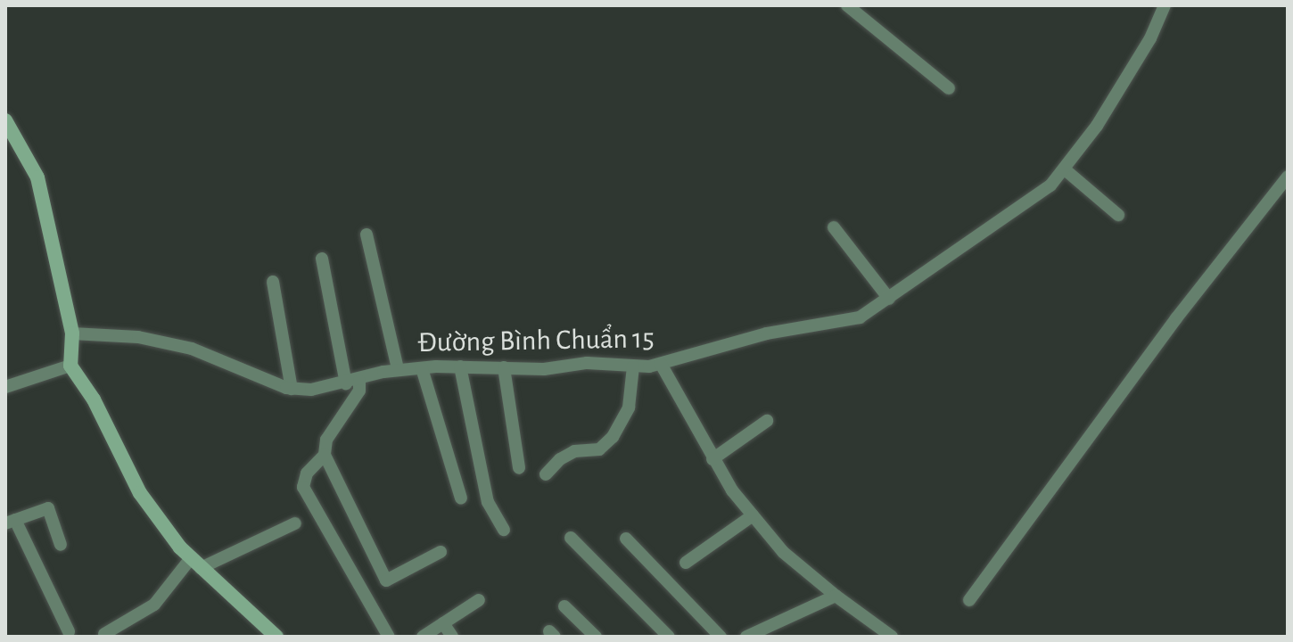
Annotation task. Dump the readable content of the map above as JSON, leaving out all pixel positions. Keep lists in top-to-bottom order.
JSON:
{
  "streets": {
    "street": ["Đường Bình Chuẩn 15"]
  }
}
